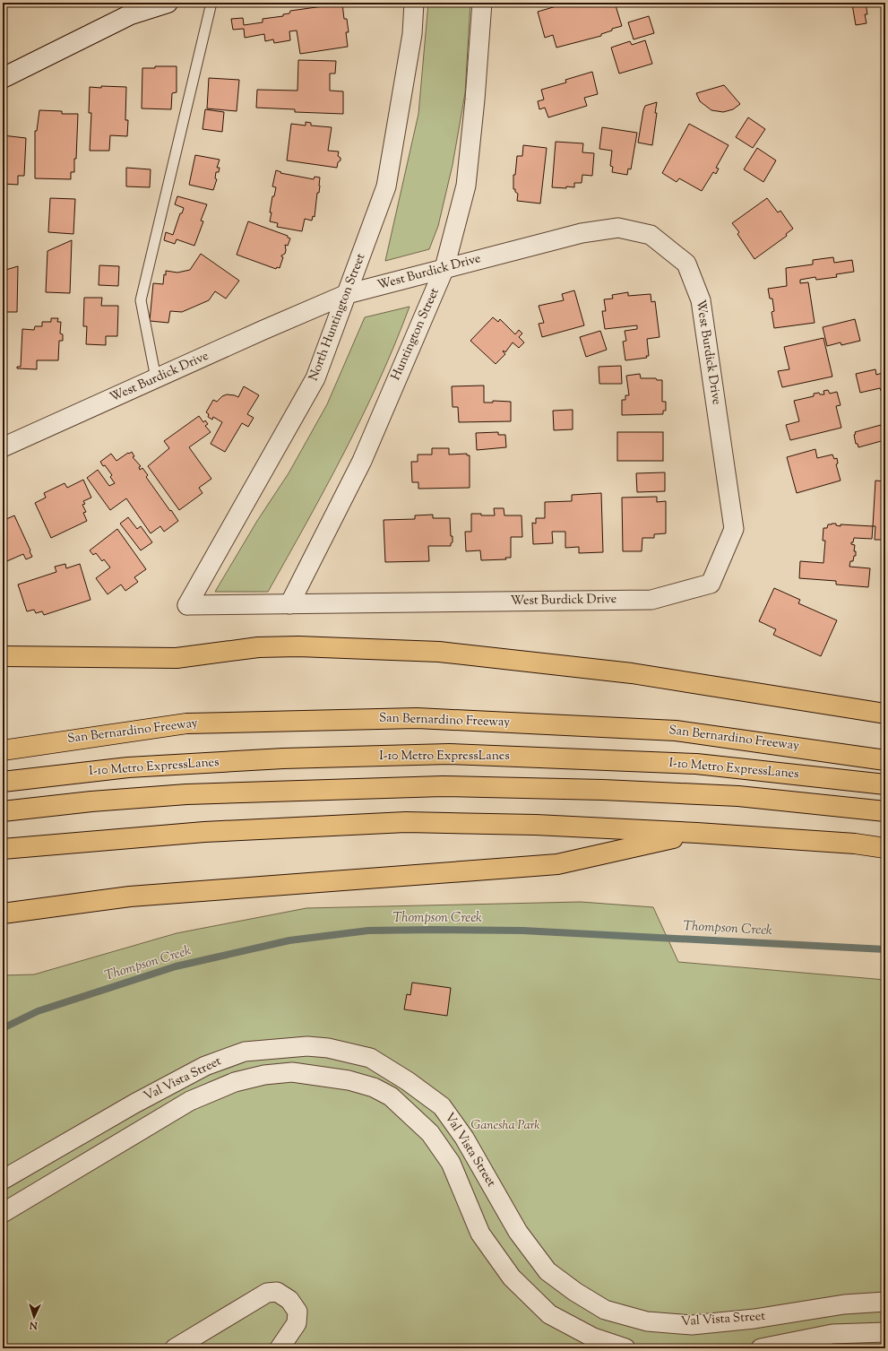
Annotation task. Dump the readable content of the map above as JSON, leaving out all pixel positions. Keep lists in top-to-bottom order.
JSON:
{
  "streets": {
    "highway": ["San Bernardino Freeway", "I-10 Metro ExpressLanes"],
    "street": [
      "West Burdick Drive",
      "North Huntington Street",
      "Huntington Street",
      "Val Vista Street"
    ]
  },
  "crossings": [
    ["West Burdick Drive", "North Huntington Street"],
    ["West Burdick Drive", "Huntington Street"]
  ],
  "water": ["Thompson Creek"],
  "parks": ["Ganesha Park"],
  "north": "bottom"
}
